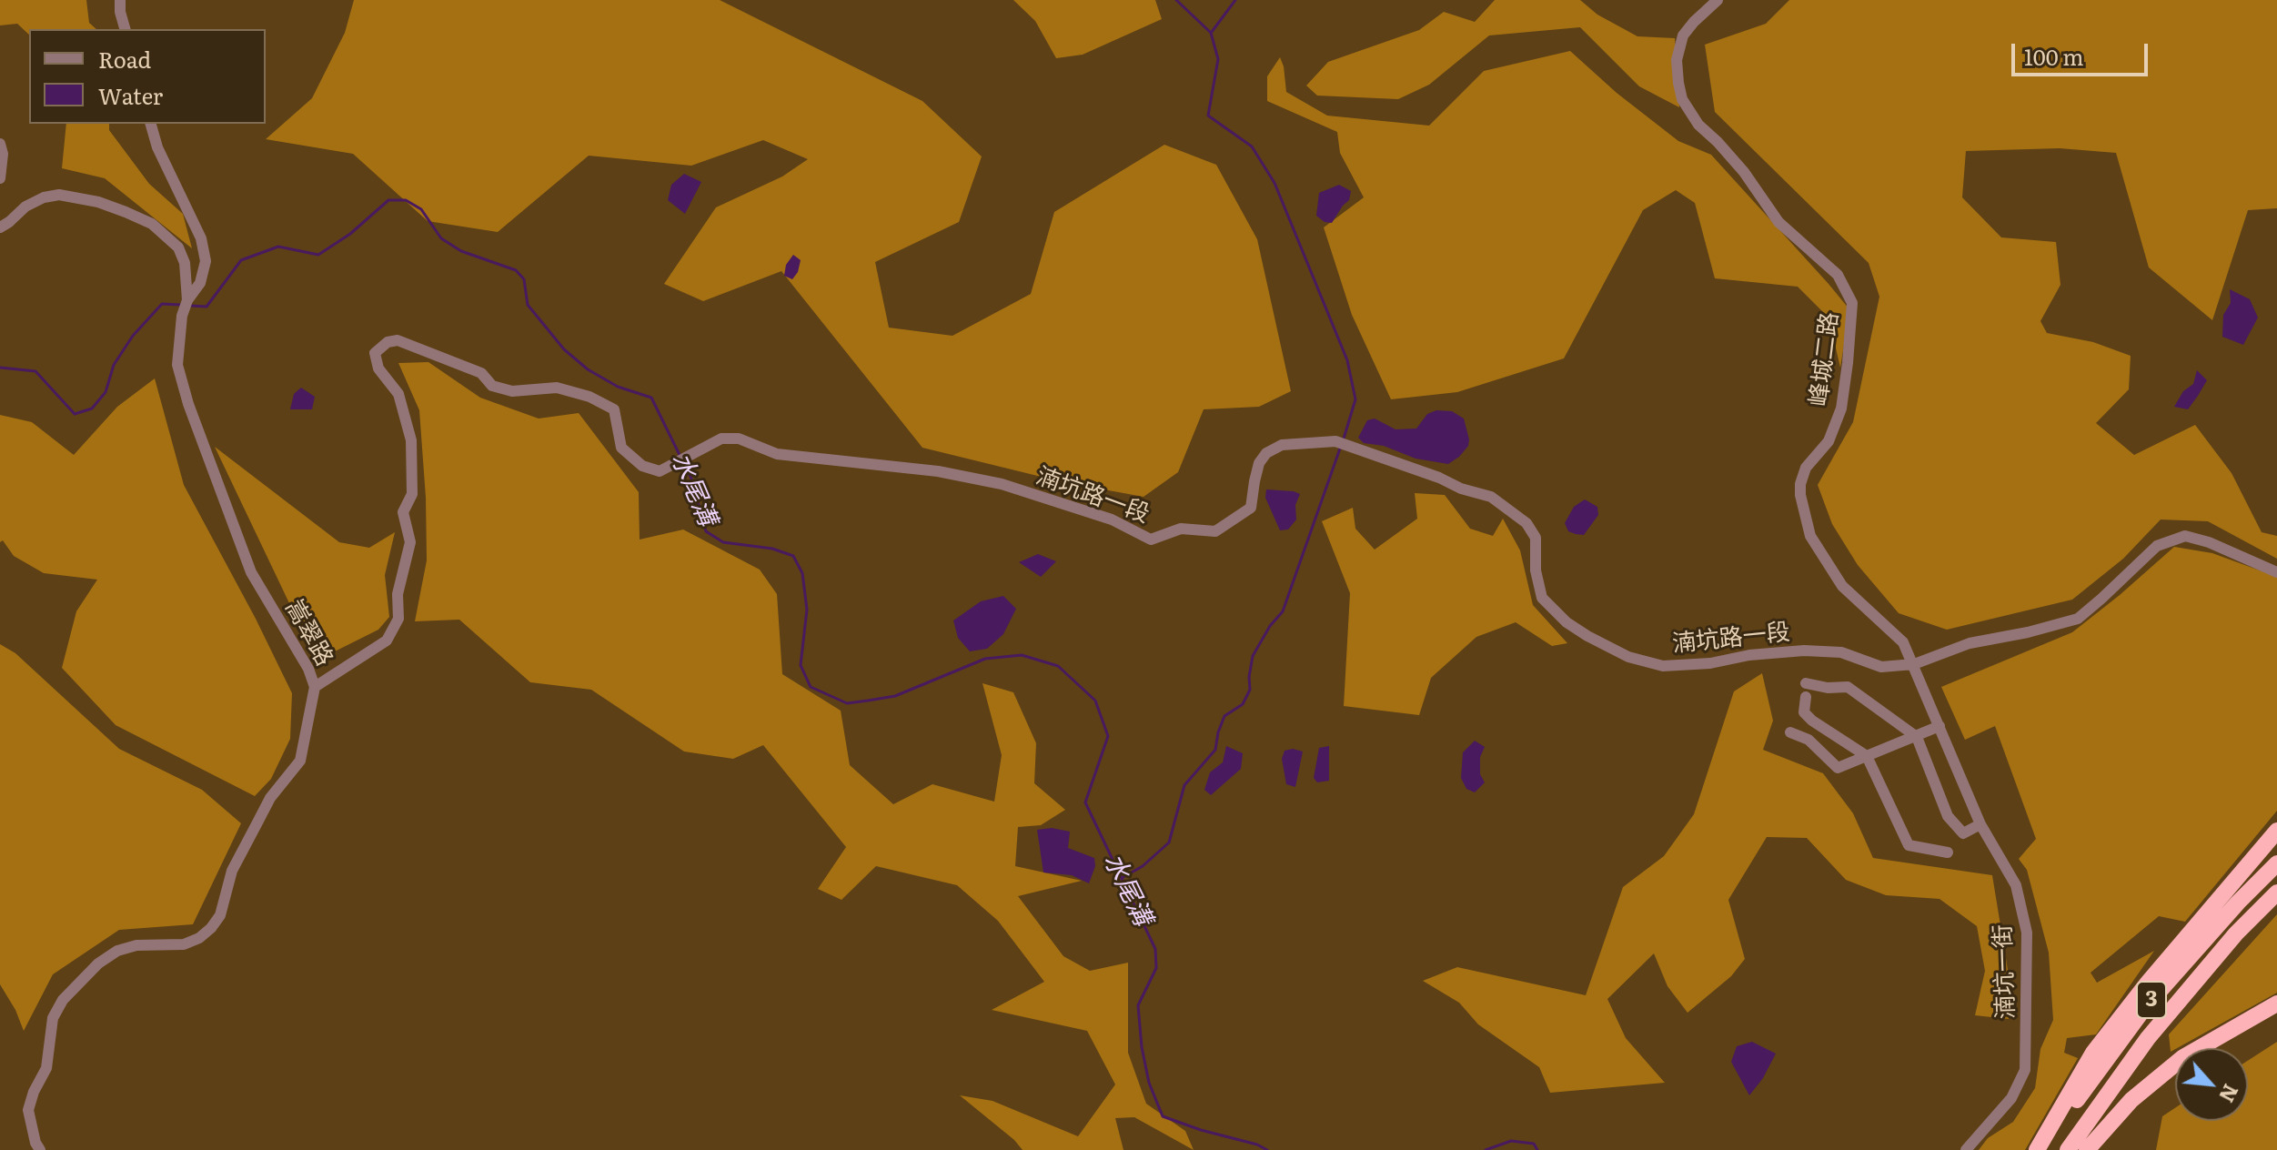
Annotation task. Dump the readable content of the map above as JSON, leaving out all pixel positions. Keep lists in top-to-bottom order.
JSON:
{
  "streets": {
    "highway": ["3"],
    "street": [
      "峰城二路",
      "湳坑路一段",
      "嵩翠路",
      "湳坑一街"
    ]
  },
  "crossings": [
    ["峰城二路", "湳坑路一段"],
    ["峰城二路", "湳坑一街"],
    ["湳坑路一段", "嵩翠路"],
    ["湳坑路一段", "湳坑一街"]
  ],
  "water": ["水尾溝"],
  "legend": ["Road", "Water"],
  "scale_bar": "100 m",
  "north": "bottom right"
}
